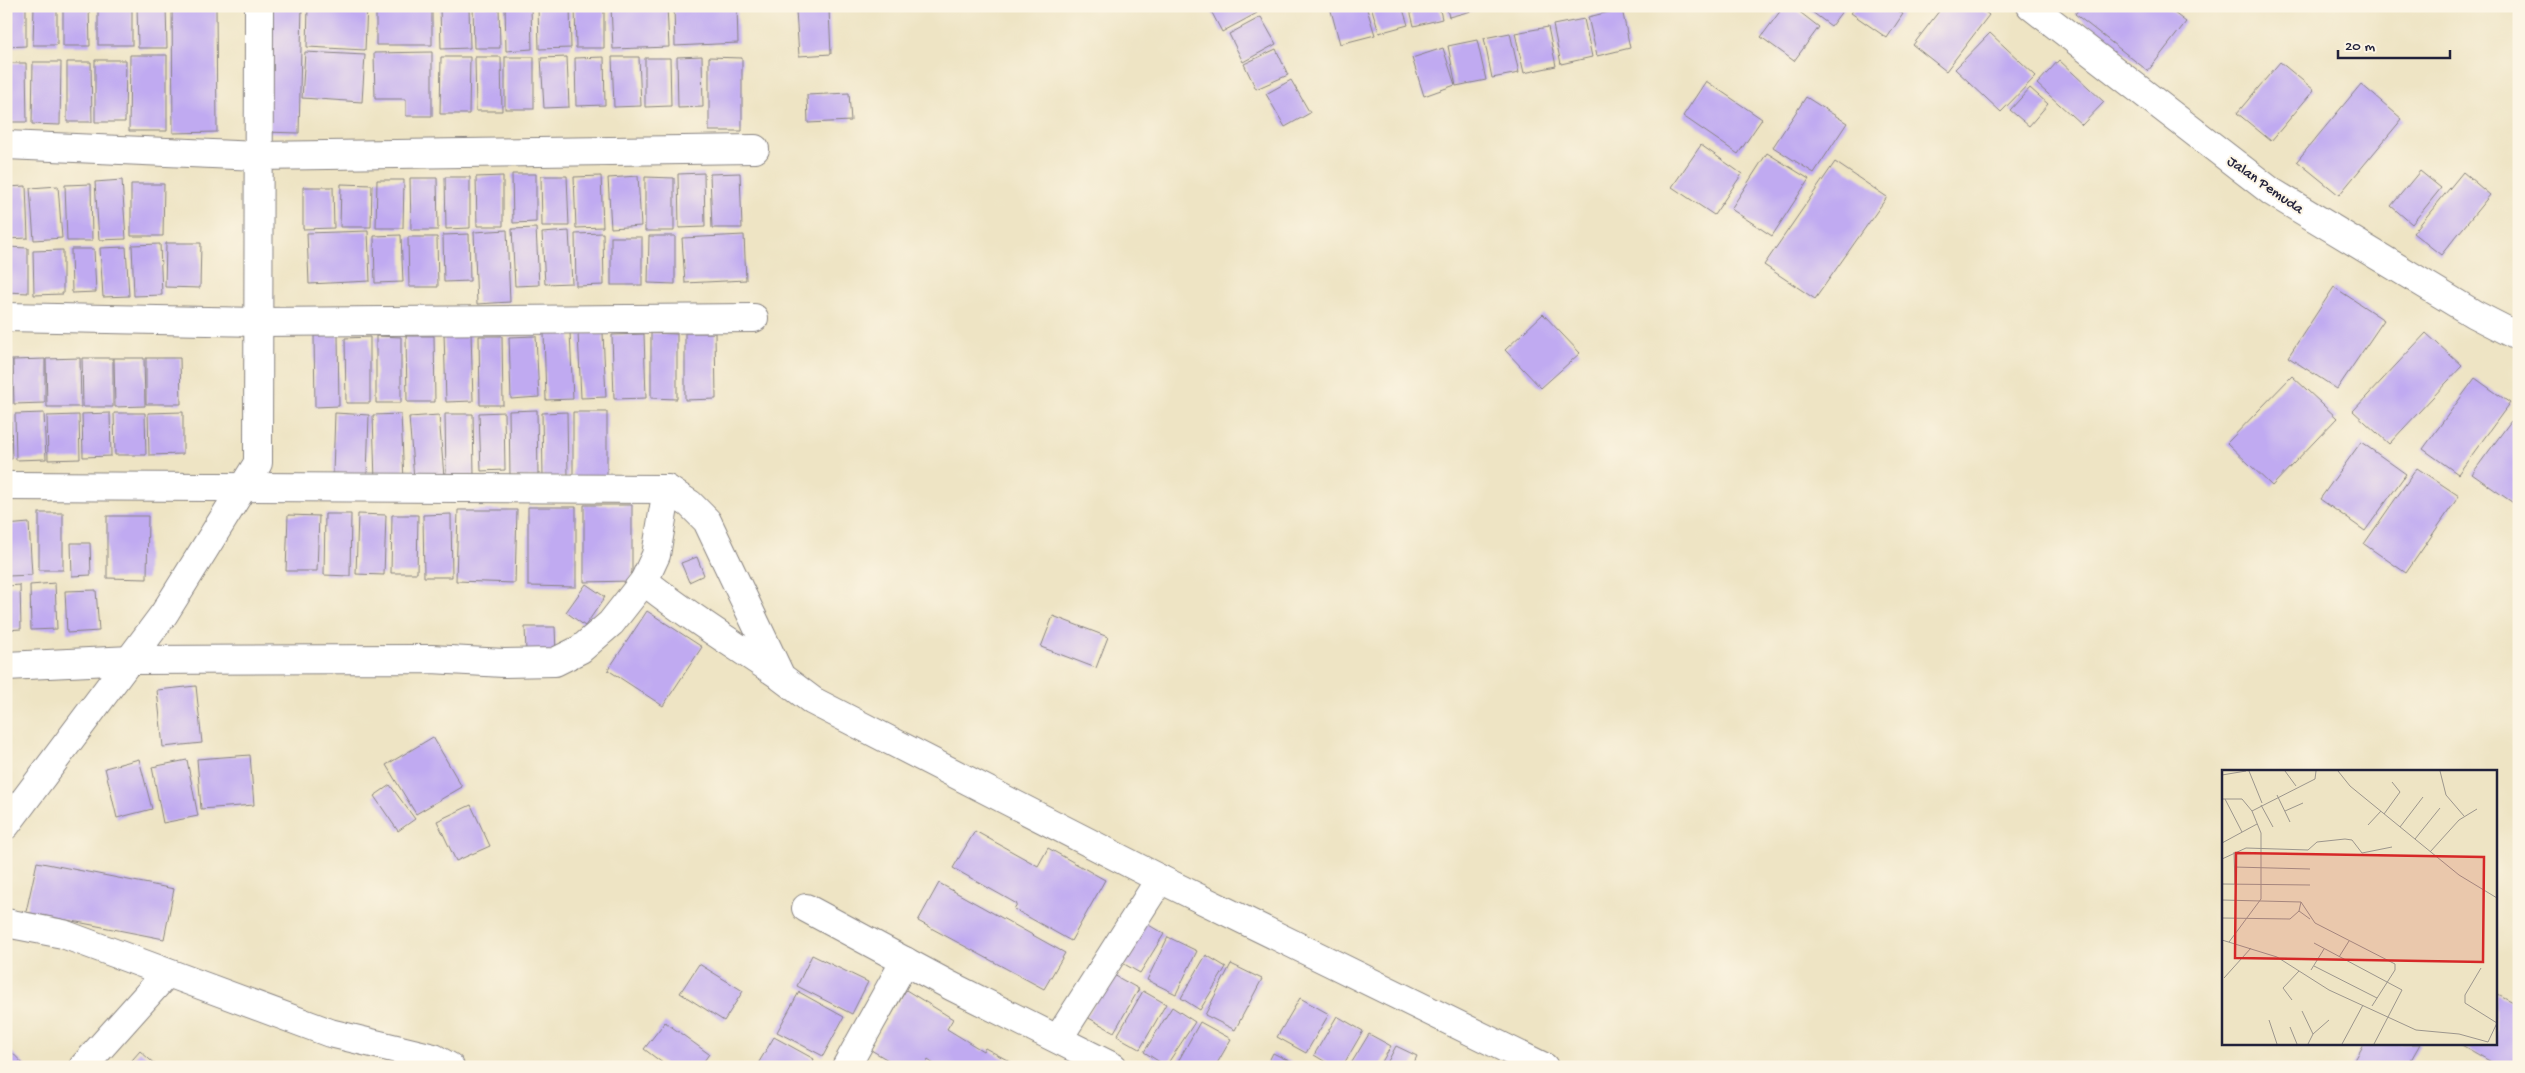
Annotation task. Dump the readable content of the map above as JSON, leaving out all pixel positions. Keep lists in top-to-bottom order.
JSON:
{
  "streets": {
    "street": ["Jalan Pemuda"]
  },
  "scale_bar": "20 m"
}
